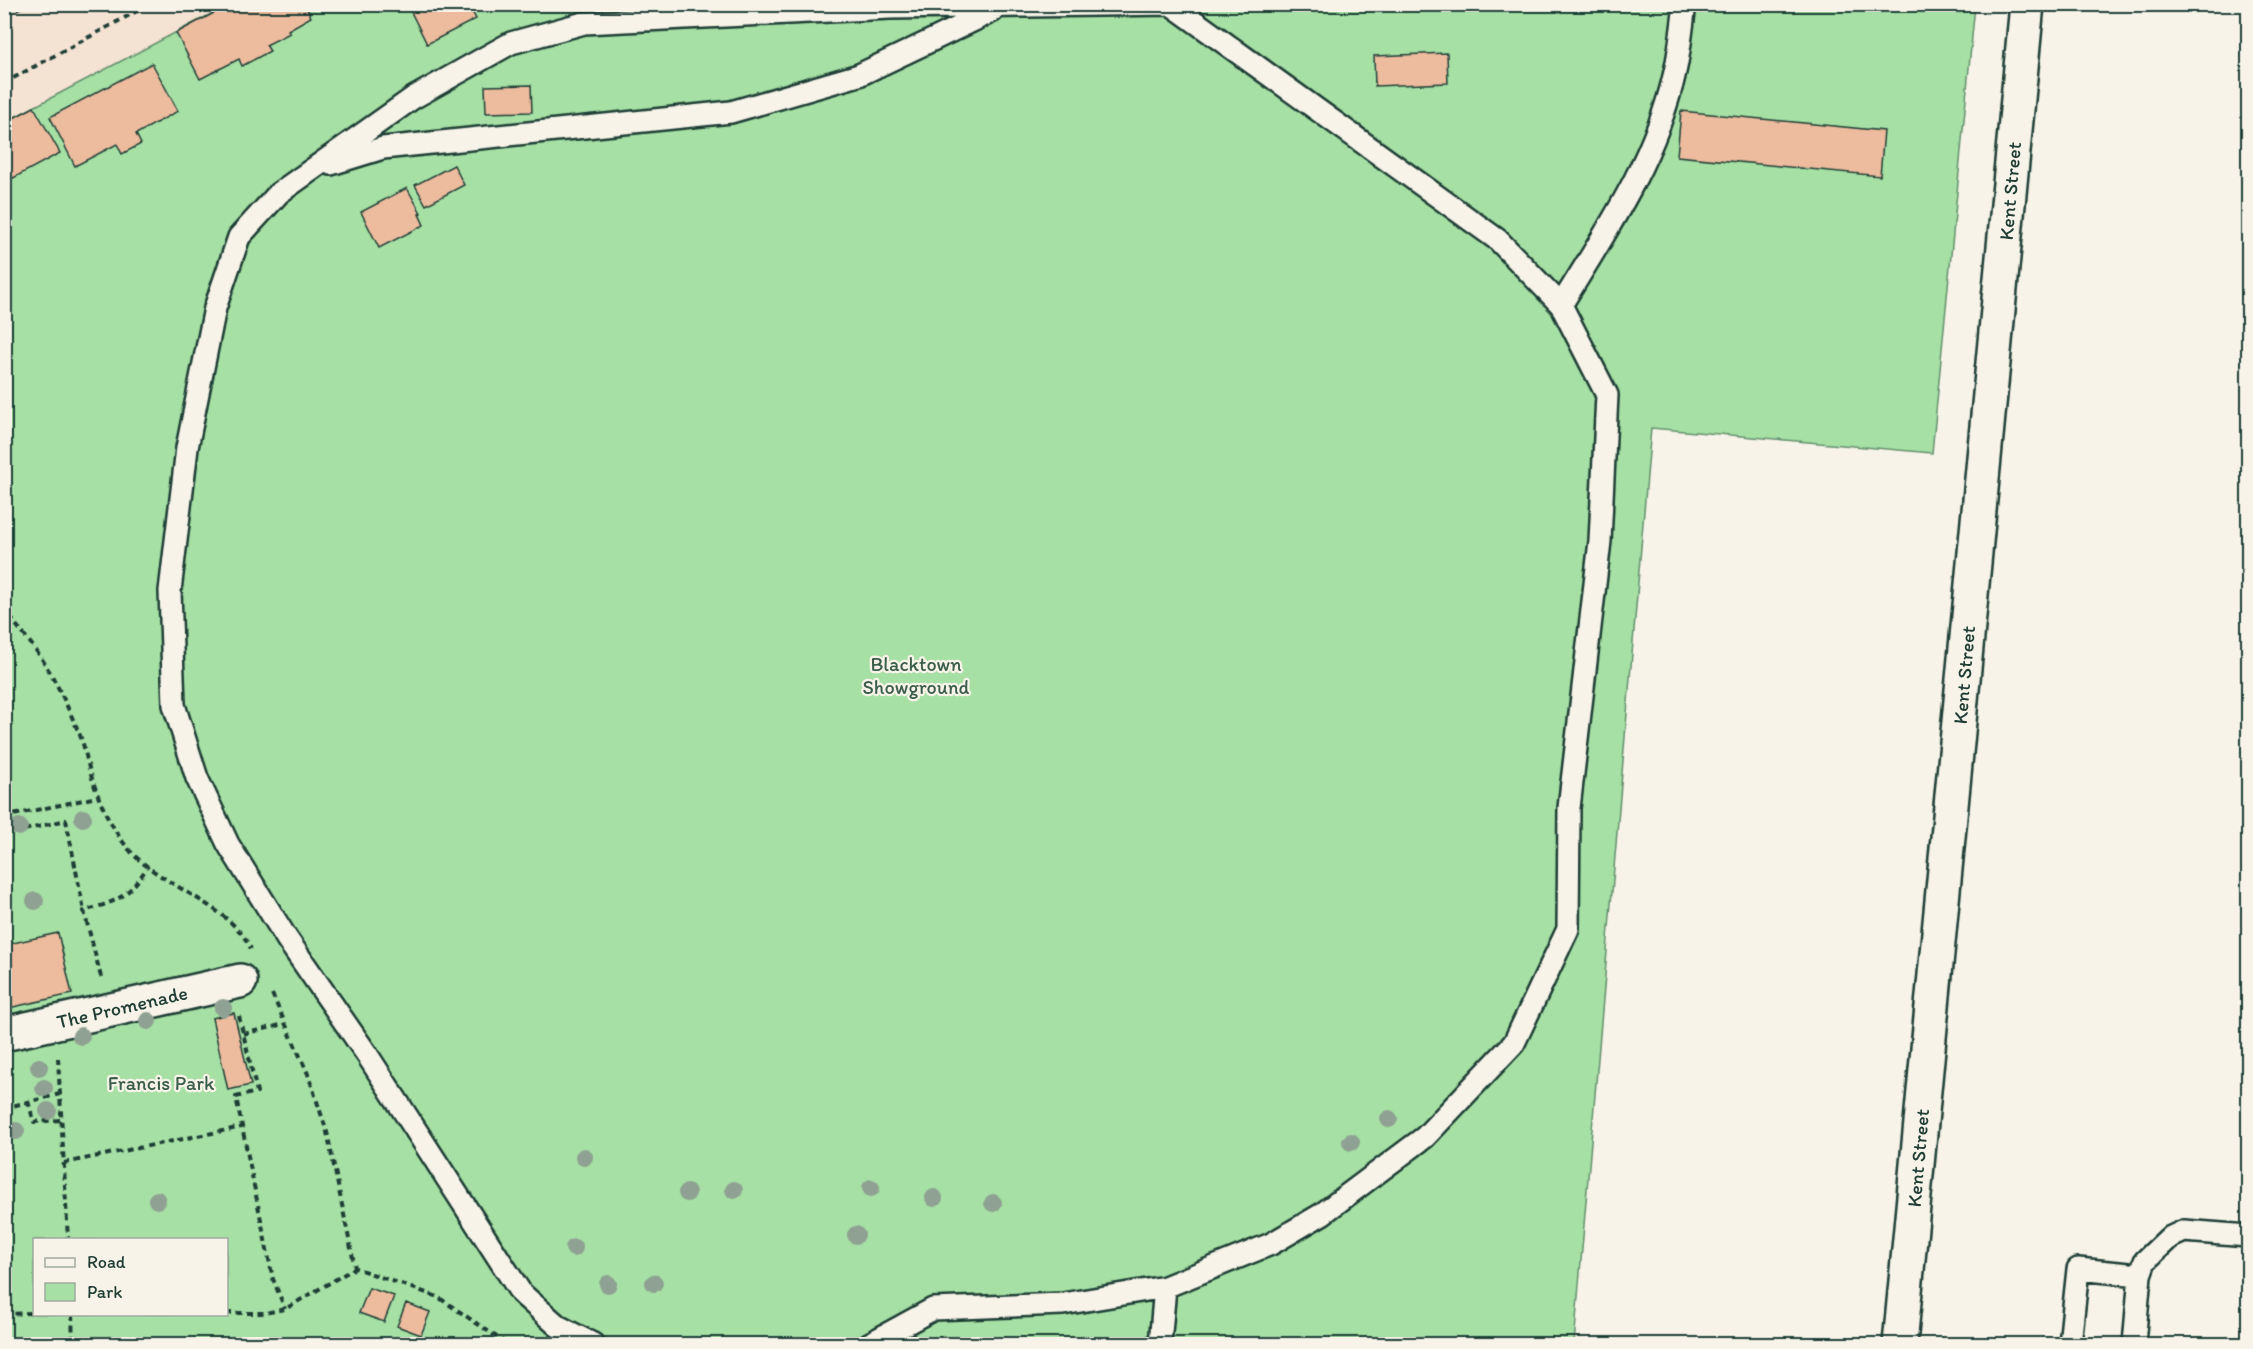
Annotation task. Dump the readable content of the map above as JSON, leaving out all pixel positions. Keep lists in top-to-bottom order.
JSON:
{
  "streets": {
    "street": ["Kent Street", "The Promenade"]
  },
  "parks": ["Blacktown Showground", "Francis Park"],
  "legend": ["Road", "Park"]
}
